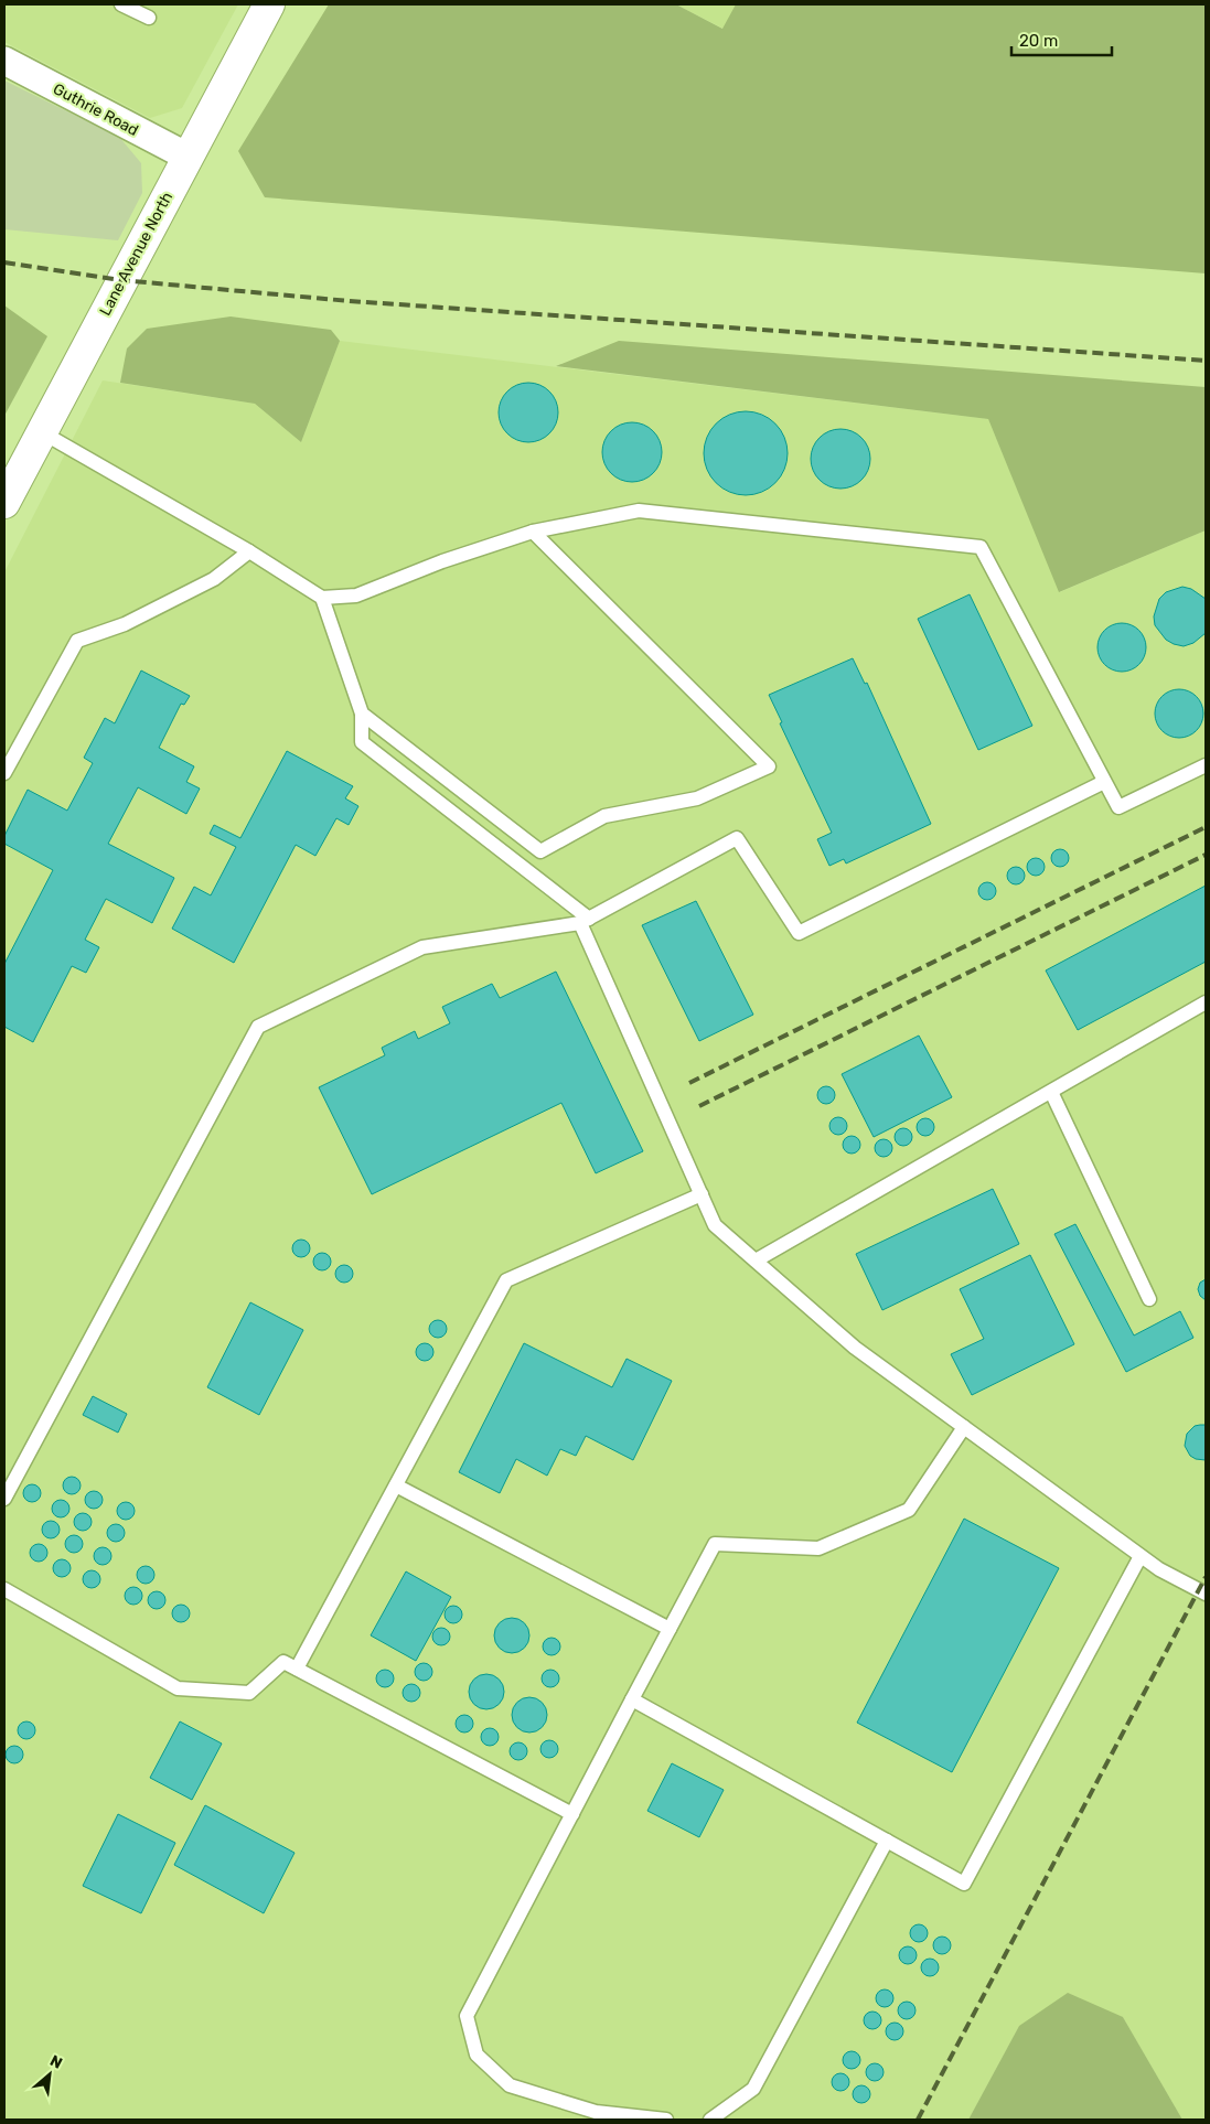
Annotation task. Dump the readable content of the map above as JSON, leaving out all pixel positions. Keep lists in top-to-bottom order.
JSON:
{
  "streets": {
    "main road": ["Lane Avenue North"],
    "street": ["Guthrie Road"]
  },
  "crossings": [
    ["Guthrie Road", "Lane Avenue North"]
  ],
  "scale_bar": "20 m",
  "north": "top right"
}
